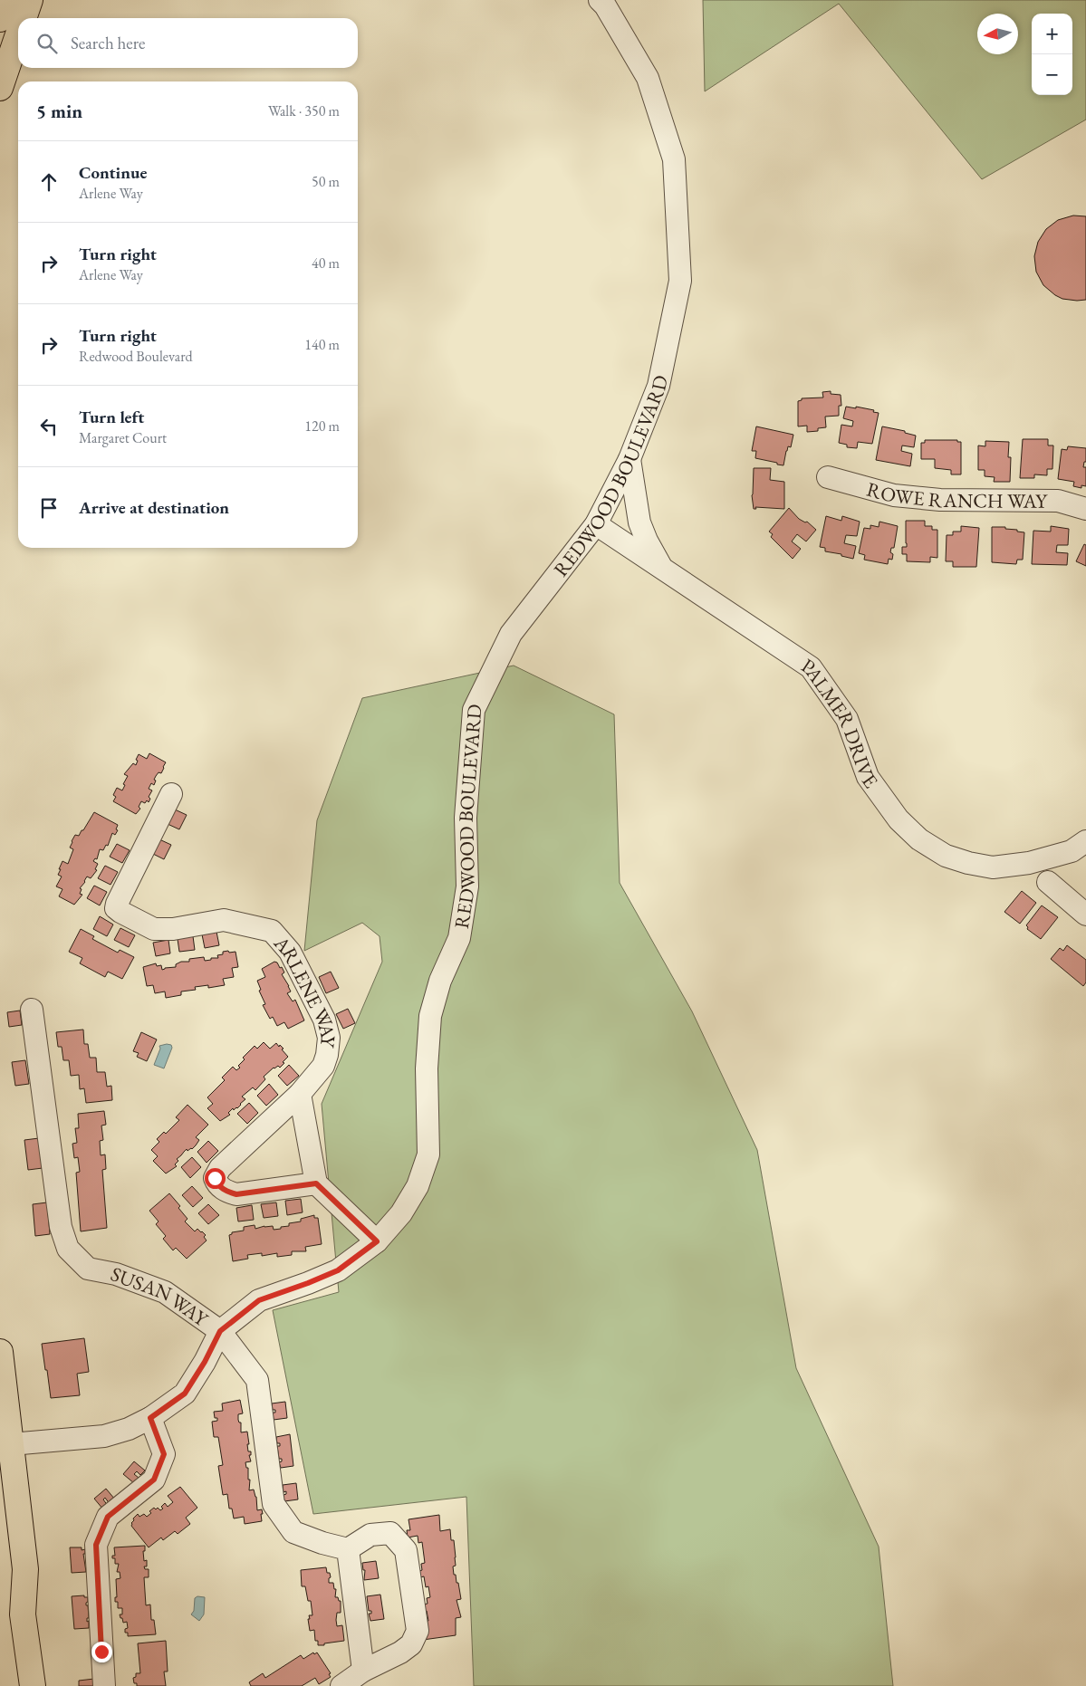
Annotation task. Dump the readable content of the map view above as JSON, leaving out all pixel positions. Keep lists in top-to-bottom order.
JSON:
{
  "streets": {
    "street": [
      "REDWOOD BOULEVARD",
      "ROWE RANCH WAY",
      "PALMER DRIVE",
      "ARLENE WAY",
      "SUSAN WAY"
    ]
  },
  "crossings": [
    ["REDWOOD BOULEVARD", "PALMER DRIVE"],
    ["REDWOOD BOULEVARD", "SUSAN WAY"]
  ],
  "north": "left",
  "page": {
    "map_buttons": ["+", "−"],
    "search": "Search here",
    "heading": ["5 min", "Walk · 350 m"],
    "list": [
      ["Continue", "Arlene Way", "50 m"],
      ["Turn right", "Arlene Way", "40 m"],
      ["Turn right", "Redwood Boulevard", "140 m"],
      ["Turn left", "Margaret Court", "120 m"],
      "Arrive at destination"
    ]
  }
}
